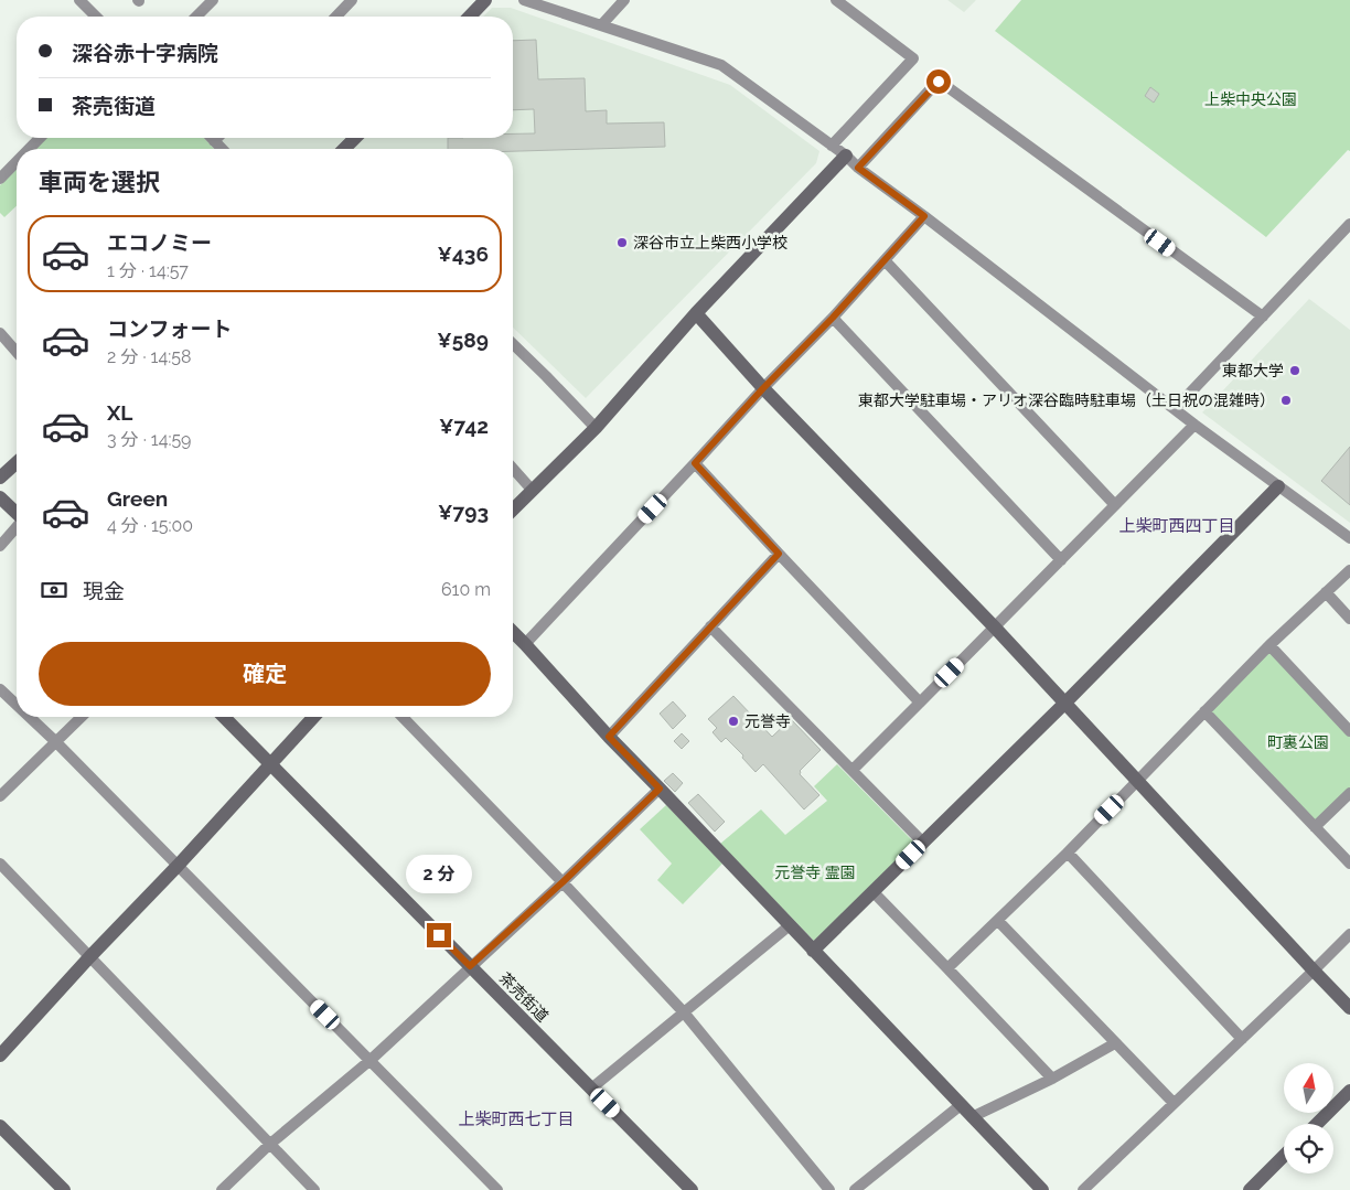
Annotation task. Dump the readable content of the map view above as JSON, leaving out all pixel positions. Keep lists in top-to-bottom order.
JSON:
{
  "streets": {
    "street": ["茶売街道"]
  },
  "districts": ["上柴町西四丁目", "上柴町西七丁目"],
  "parks": ["上柴中央公園", "町裏公園", "元誉寺 霊園"],
  "places": [
    "深谷市立上柴西小学校",
    "東都大学",
    "東都大学駐車場・アリオ深谷臨時駐車場（土日祝の混雑時）",
    "元誉寺"
  ],
  "north": "top",
  "page": {
    "banner": ["深谷赤十字病院", "茶売街道"],
    "heading": "車両を選択",
    "list": [
      {
        "name": "エコノミー",
        "note": "1 分 · 14:57",
        "value": "¥436"
      },
      {
        "name": "コンフォート",
        "note": "2 分 · 14:58",
        "value": "¥589"
      },
      {
        "name": "XL",
        "note": "3 分 · 14:59",
        "value": "¥742"
      },
      {
        "name": "Green",
        "note": "4 分 · 15:00",
        "value": "¥793"
      }
    ],
    "pay": ["現金", "610 m"],
    "buttons": "確定",
    "bubble": "2 分"
  }
}
